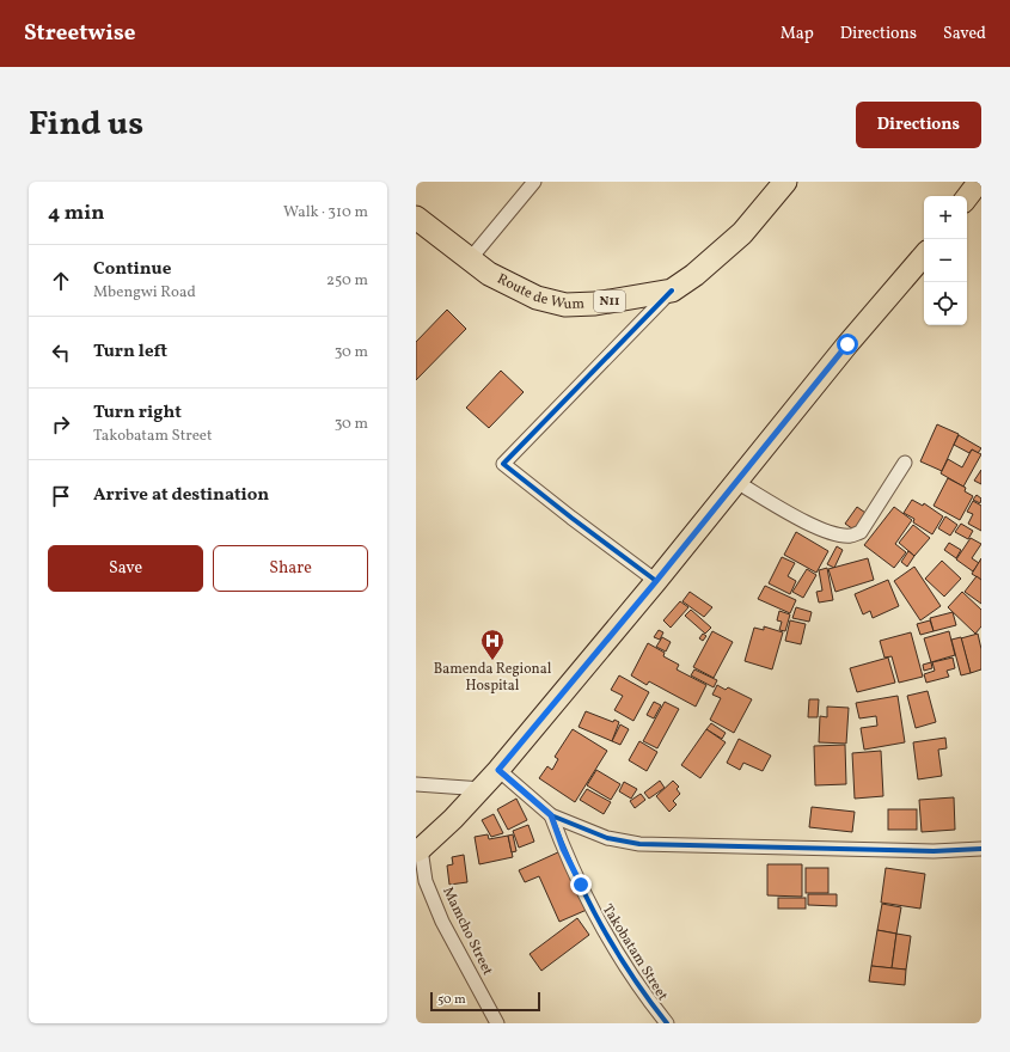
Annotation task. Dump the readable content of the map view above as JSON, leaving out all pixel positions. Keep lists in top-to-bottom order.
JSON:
{
  "streets": {
    "highway": ["Route de Wum", "N11"],
    "street": ["Mamcho Street", "Takobatam Street"]
  },
  "places": {
    "hospital": ["Bamenda Regional Hospital"]
  },
  "scale_bar": "50 m",
  "page": {
    "header": "Streetwise",
    "nav": ["Map", "Directions", "Saved"],
    "title": "Find us",
    "buttons": [
      "Directions",
      ["Save", "Share"]
    ],
    "heading": ["4 min", "Walk · 310 m"],
    "map_buttons": ["+", "−"],
    "list": [
      ["Continue", "Mbengwi Road", "250 m"],
      ["Turn left", "30 m"],
      ["Turn right", "Takobatam Street", "30 m"],
      "Arrive at destination"
    ],
    "scale": "50 m"
  }
}
